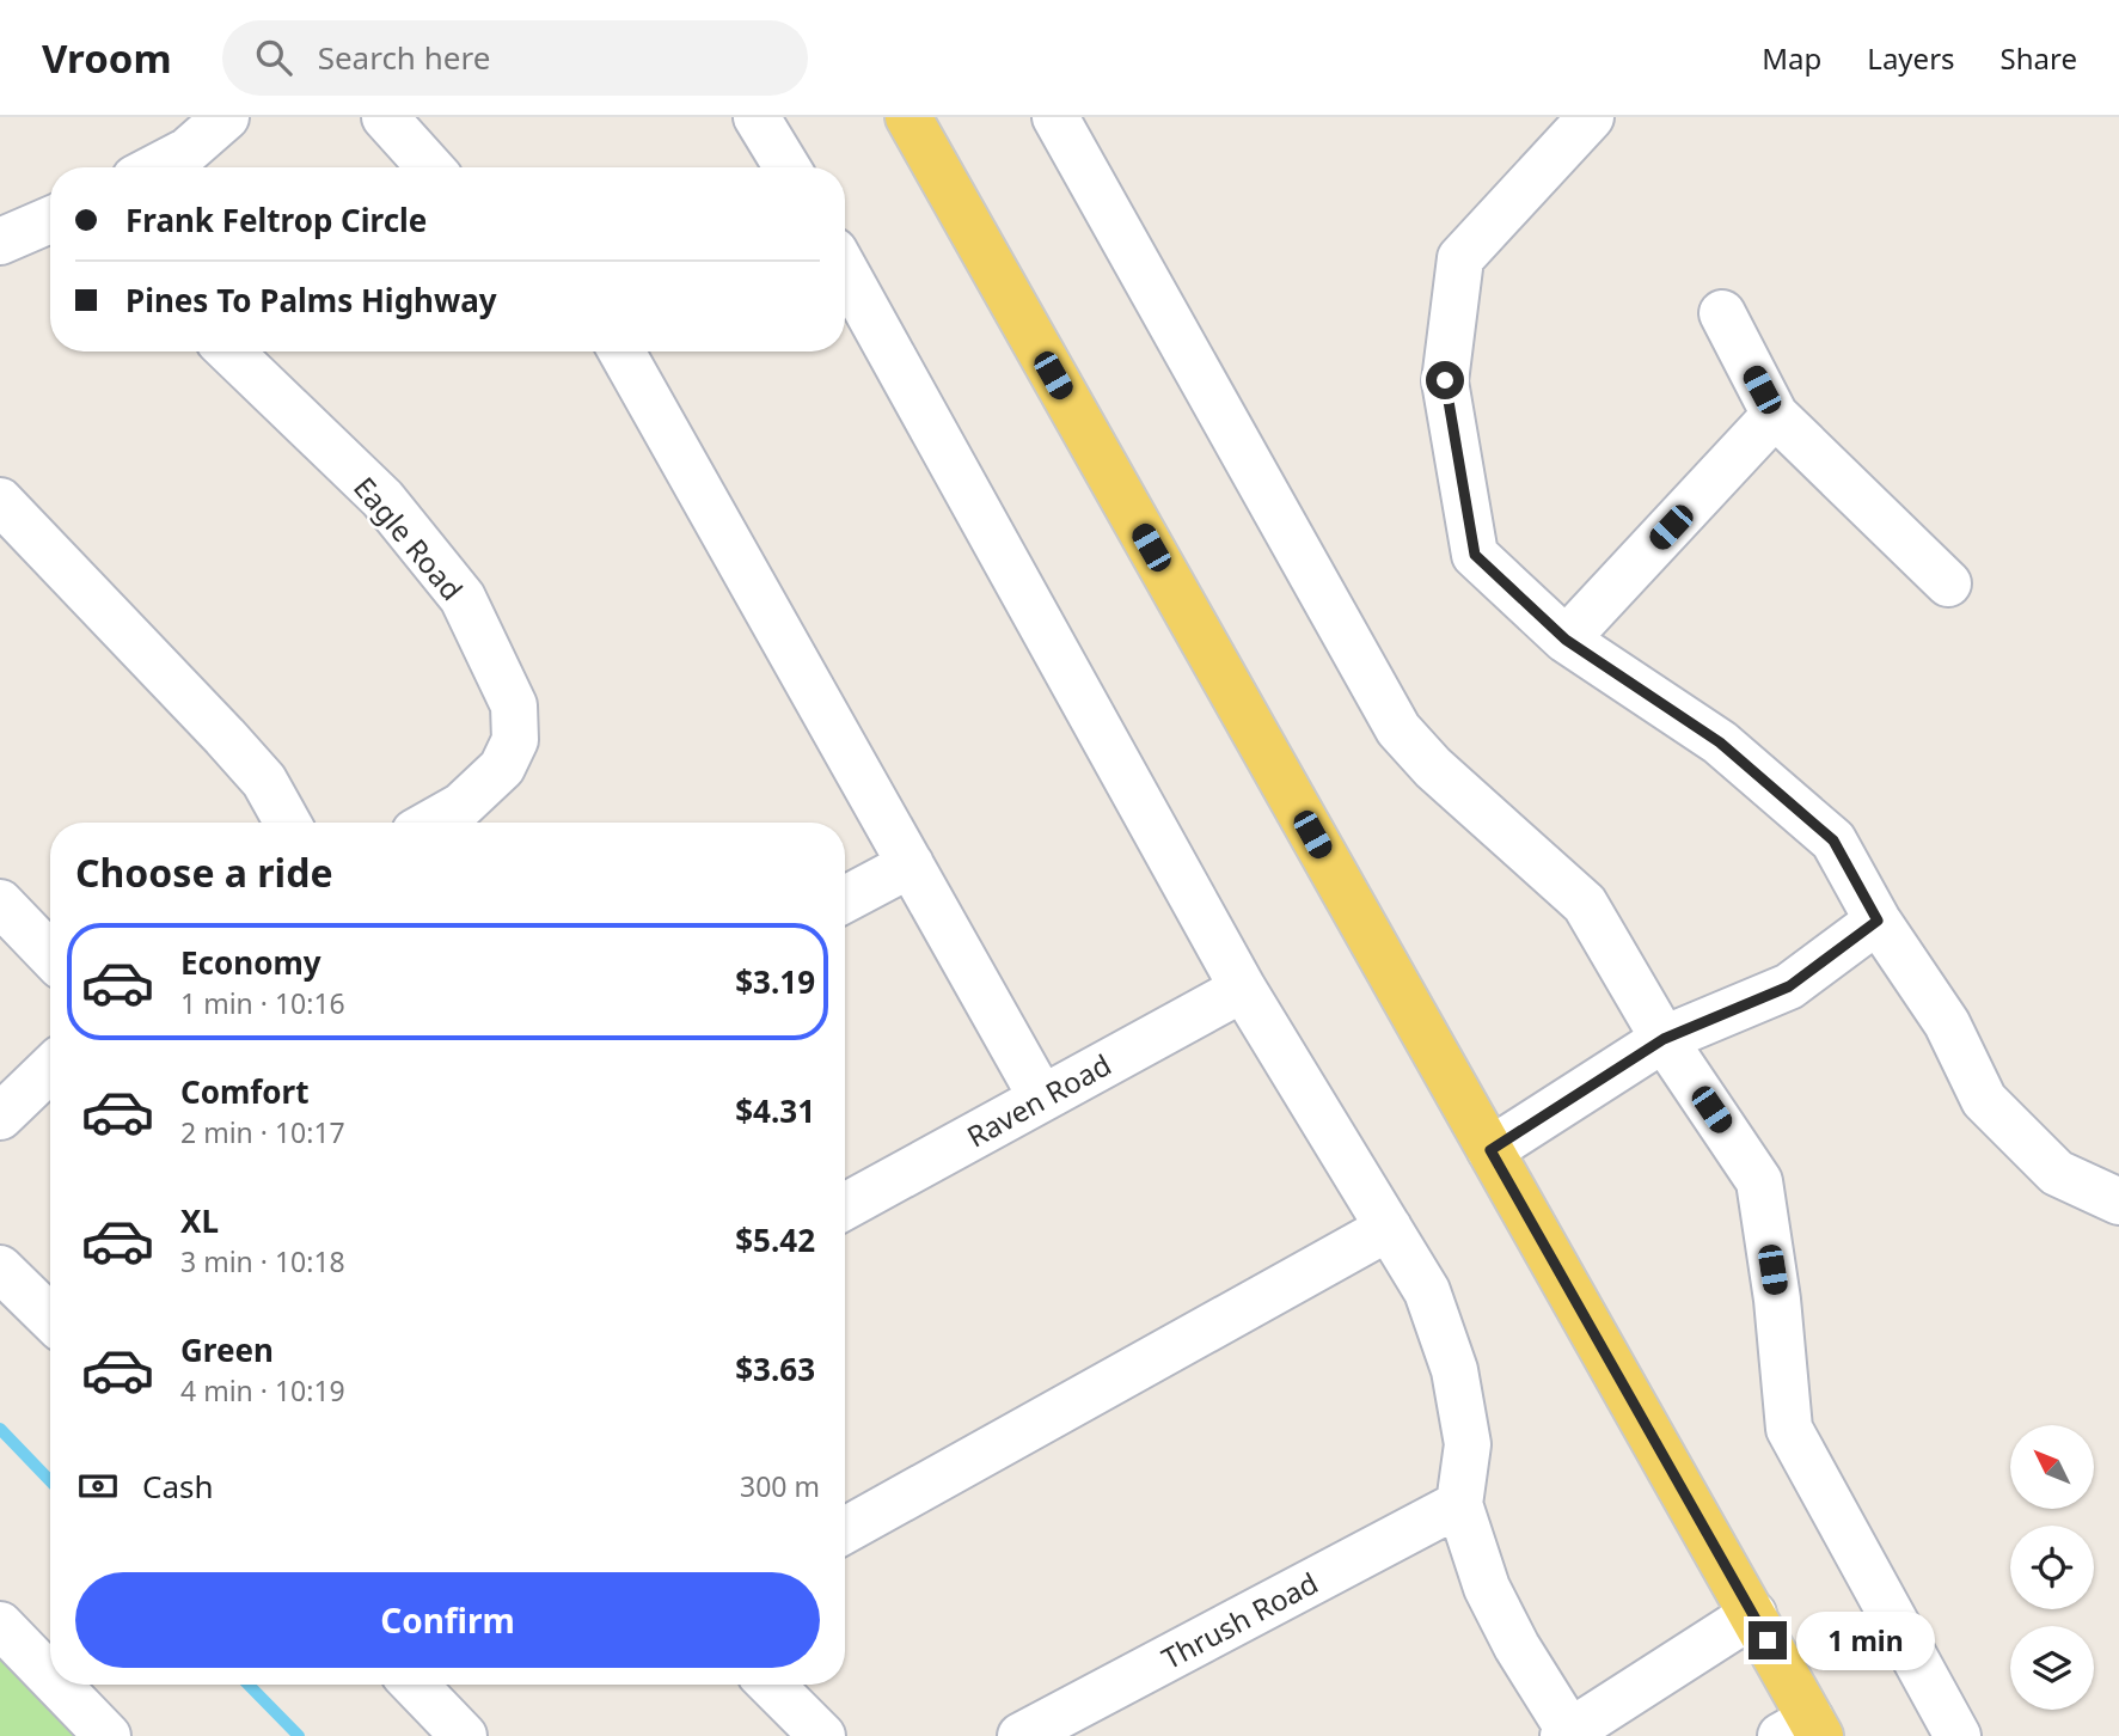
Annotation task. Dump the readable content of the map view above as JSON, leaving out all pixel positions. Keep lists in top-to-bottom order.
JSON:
{
  "streets": {
    "street": ["Eagle Road", "Raven Road", "Thrush Road"]
  },
  "north": "top left",
  "page": {
    "header": "Vroom",
    "search": "Search here",
    "nav": ["Map", "Layers", "Share"],
    "banner": ["Frank Feltrop Circle", "Pines To Palms Highway"],
    "heading": "Choose a ride",
    "list": [
      {
        "name": "Economy",
        "note": "1 min · 10:16",
        "value": "$3.19"
      },
      {
        "name": "Comfort",
        "note": "2 min · 10:17",
        "value": "$4.31"
      },
      {
        "name": "XL",
        "note": "3 min · 10:18",
        "value": "$5.42"
      },
      {
        "name": "Green",
        "note": "4 min · 10:19",
        "value": "$3.63"
      }
    ],
    "pay": ["Cash", "300 m"],
    "buttons": "Confirm",
    "bubble": "1 min"
  }
}
